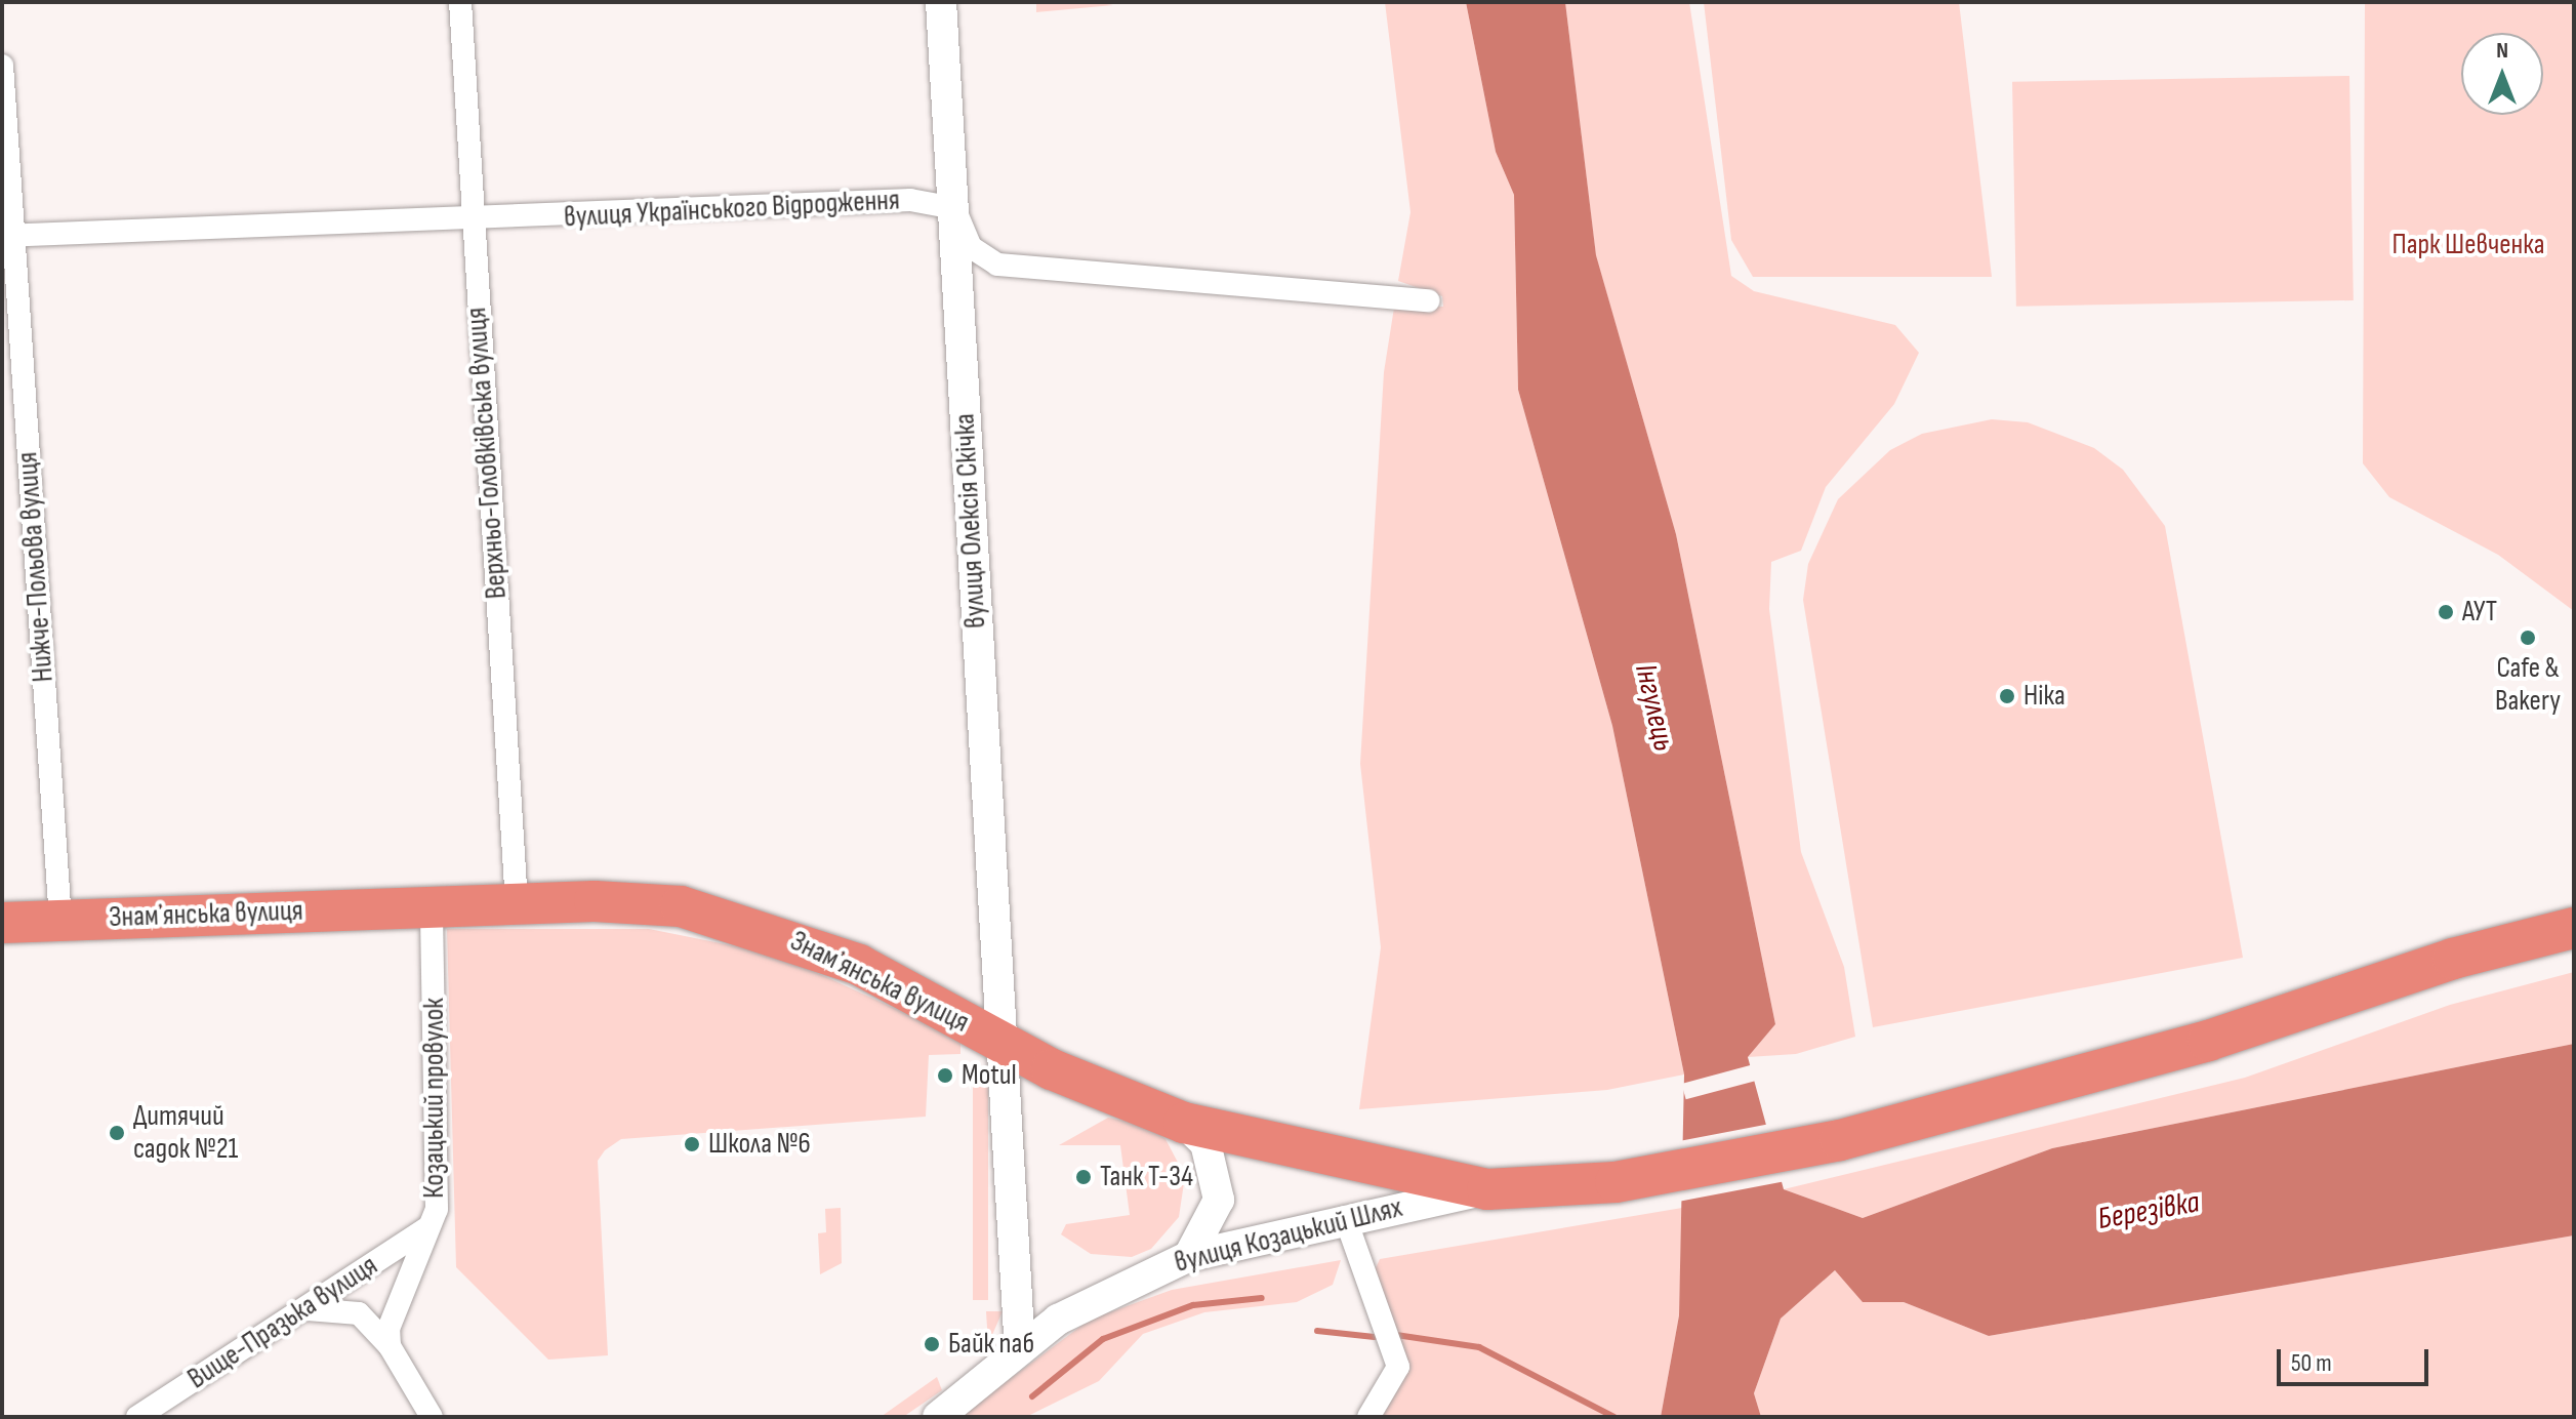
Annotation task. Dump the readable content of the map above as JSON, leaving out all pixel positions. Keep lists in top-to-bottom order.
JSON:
{
  "streets": {
    "highway": ["Знамʼянська вулиця"],
    "street": [
      "вулиця Українського Відродження",
      "Верхньо-Головківська вулиця",
      "вулиця Олексія Скічка",
      "Нижче-Польова вулиця",
      "Козацький провулок",
      "вулиця Козацький Шлях",
      "Вище-Празька вулиця"
    ]
  },
  "crossings": [
    ["вулиця Українського Відродження", "Верхньо-Головківська вулиця"],
    ["вулиця Українського Відродження", "вулиця Олексія Скічка"],
    ["вулиця Українського Відродження", "Нижче-Польова вулиця"],
    ["Верхньо-Головківська вулиця", "Знамʼянська вулиця"],
    ["вулиця Олексія Скічка", "Знамʼянська вулиця"],
    ["вулиця Олексія Скічка", "вулиця Козацький Шлях"],
    ["Нижче-Польова вулиця", "Знамʼянська вулиця"],
    ["Знамʼянська вулиця", "Козацький провулок"],
    ["Знамʼянська вулиця", "вулиця Козацький Шлях"],
    ["Козацький провулок", "Вище-Празька вулиця"]
  ],
  "water": ["Інгулець", "Березівка"],
  "parks": ["Парк Шевченка"],
  "places": [
    "АУТ",
    "Cafe & Bakery",
    "Ніка",
    "Motul",
    "Дитячий садок №21",
    "Школа №6",
    "Танк Т-34",
    "Байк паб"
  ],
  "scale_bar": "50 m",
  "north": "top"
}
